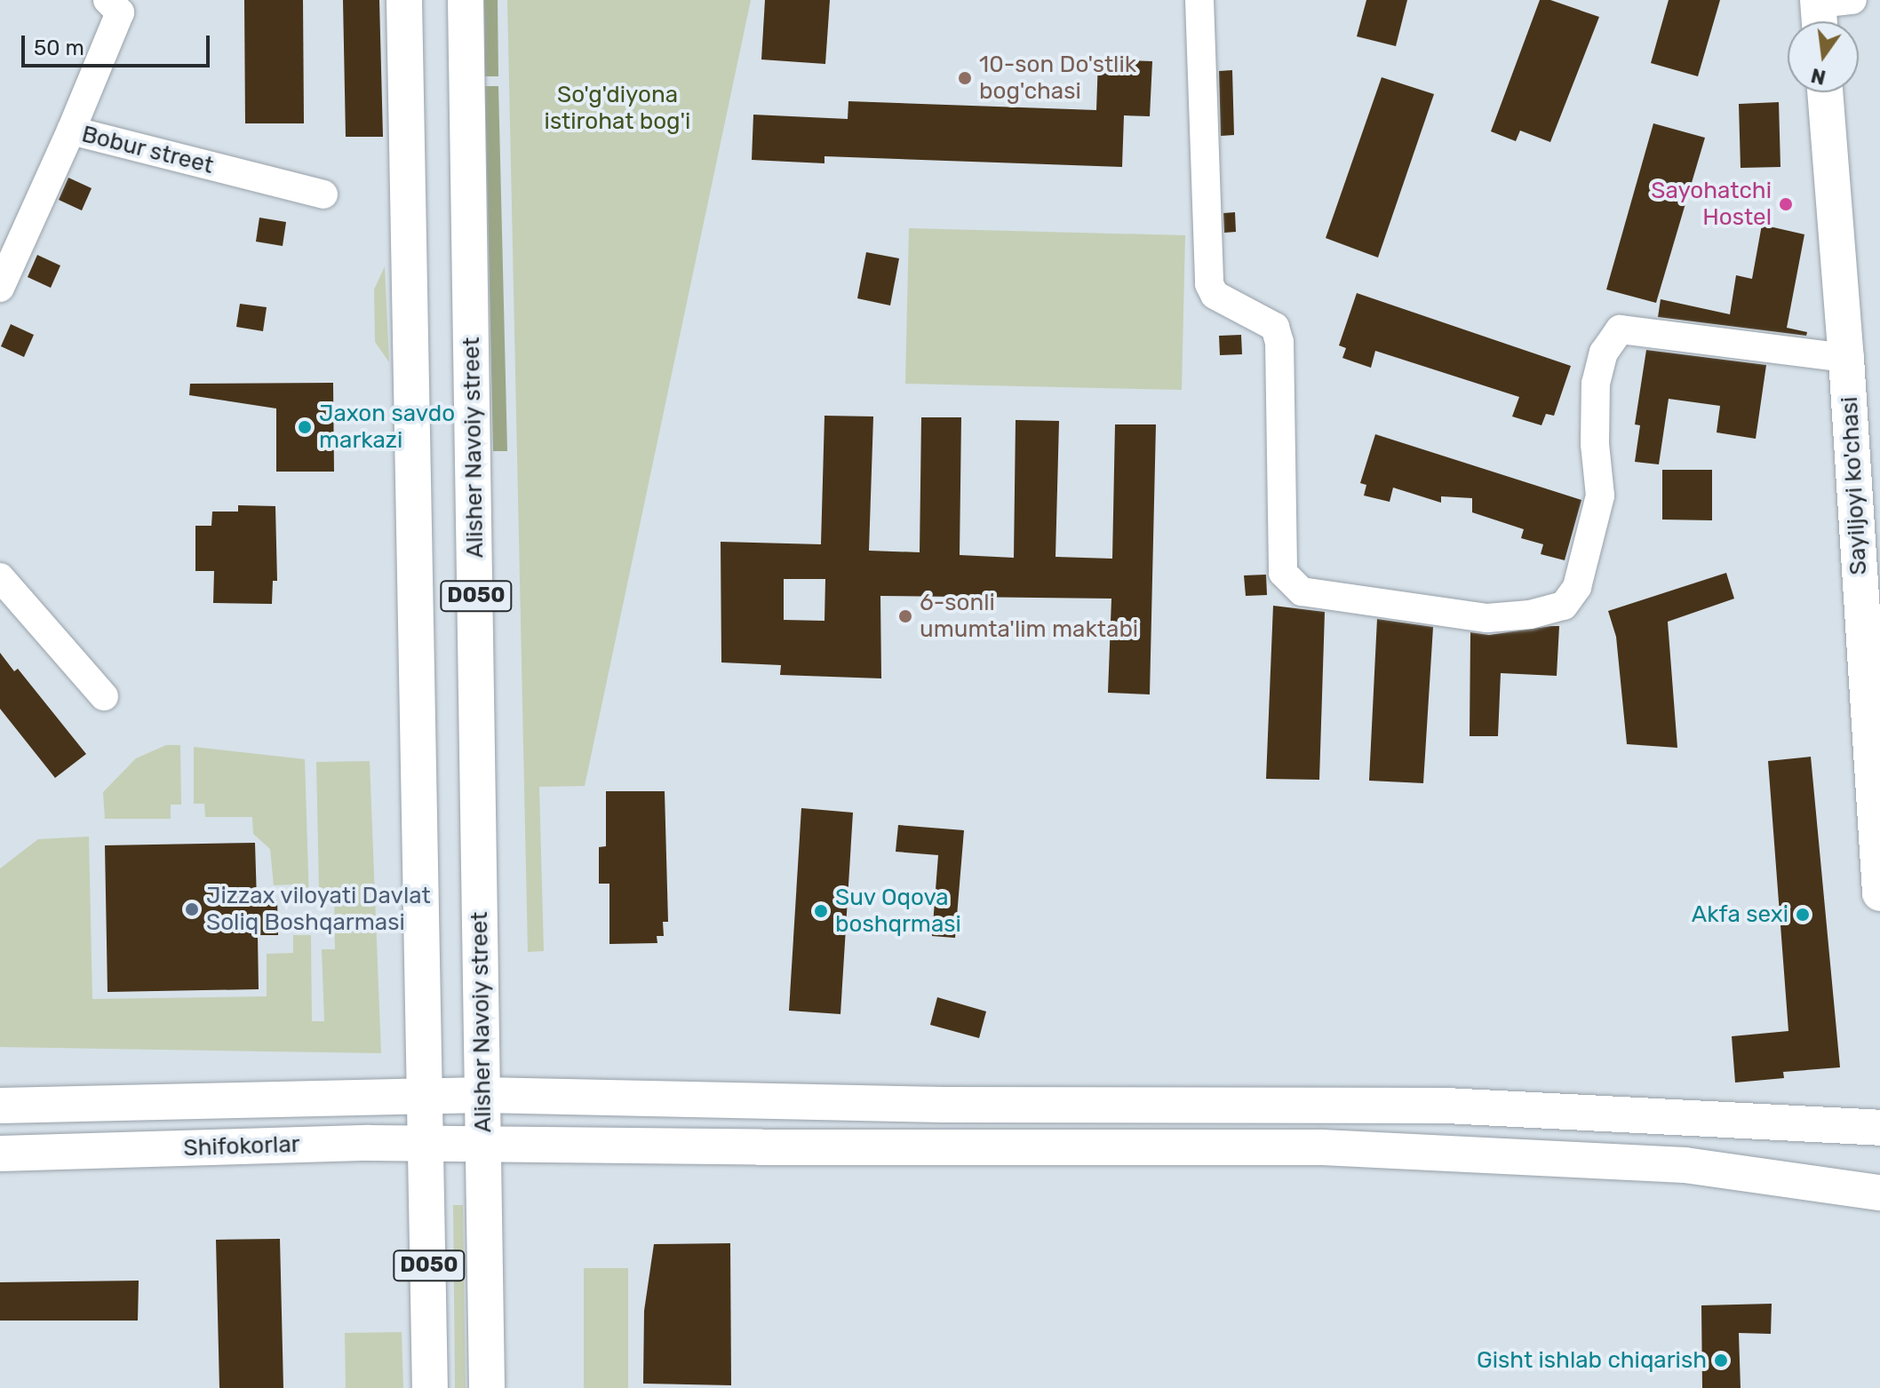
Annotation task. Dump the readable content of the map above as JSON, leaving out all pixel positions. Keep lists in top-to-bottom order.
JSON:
{
  "streets": {
    "main road": [
      "Alisher Navoiy street",
      "Sayiljoyi ko'chasi",
      "D050",
      "Shifokorlar"
    ],
    "street": ["Bobur street"]
  },
  "crossings": [
    ["Alisher Navoiy street", "Shifokorlar"],
    ["D050", "Shifokorlar"]
  ],
  "parks": ["So'g'diyona istirohat bog'i"],
  "places": [
    "10-son Do'stlik bog'chasi",
    "Sayohatchi Hostel",
    "Jaxon savdo markazi",
    "6-sonli umumta'lim maktabi",
    "Jizzax viloyati Davlat Soliq Boshqarmasi",
    "Suv Oqova boshqrmasi",
    "Akfa sexi",
    "Gisht ishlab chiqarish"
  ],
  "scale_bar": "50 m",
  "north": "bottom"
}
